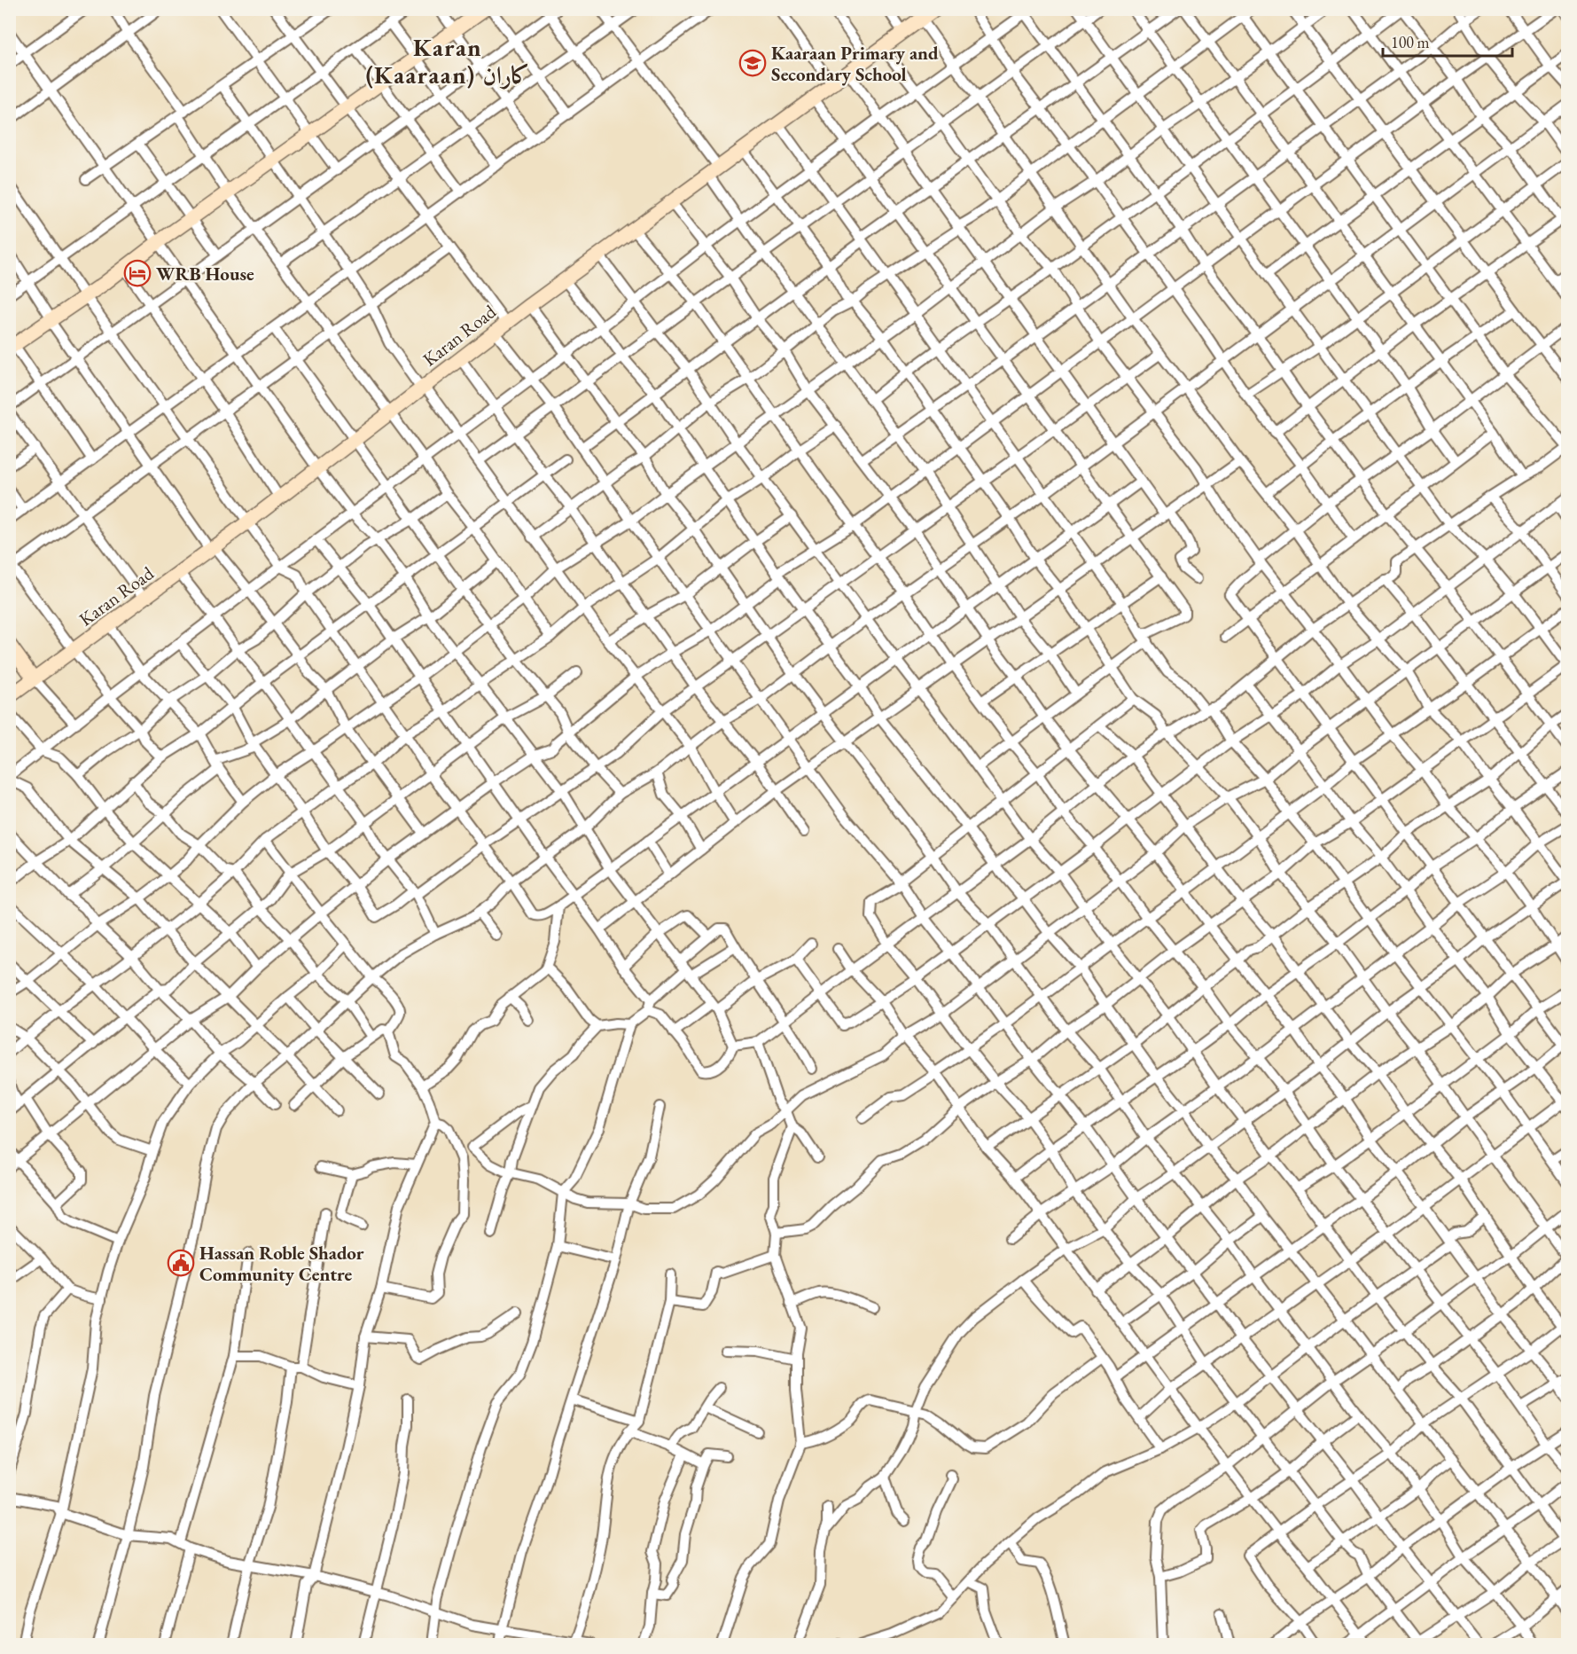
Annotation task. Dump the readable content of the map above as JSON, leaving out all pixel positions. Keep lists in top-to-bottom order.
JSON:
{
  "streets": {
    "street": ["Karan Road"]
  },
  "districts": ["Karan (Kaaraan) كاران"],
  "places": {
    "school or university": ["Kaaraan Primary and Secondary School"],
    "hotel": ["WRB House"],
    "public building": ["Hassan Roble Shador Community Centre"]
  },
  "scale_bar": "100 m"
}
